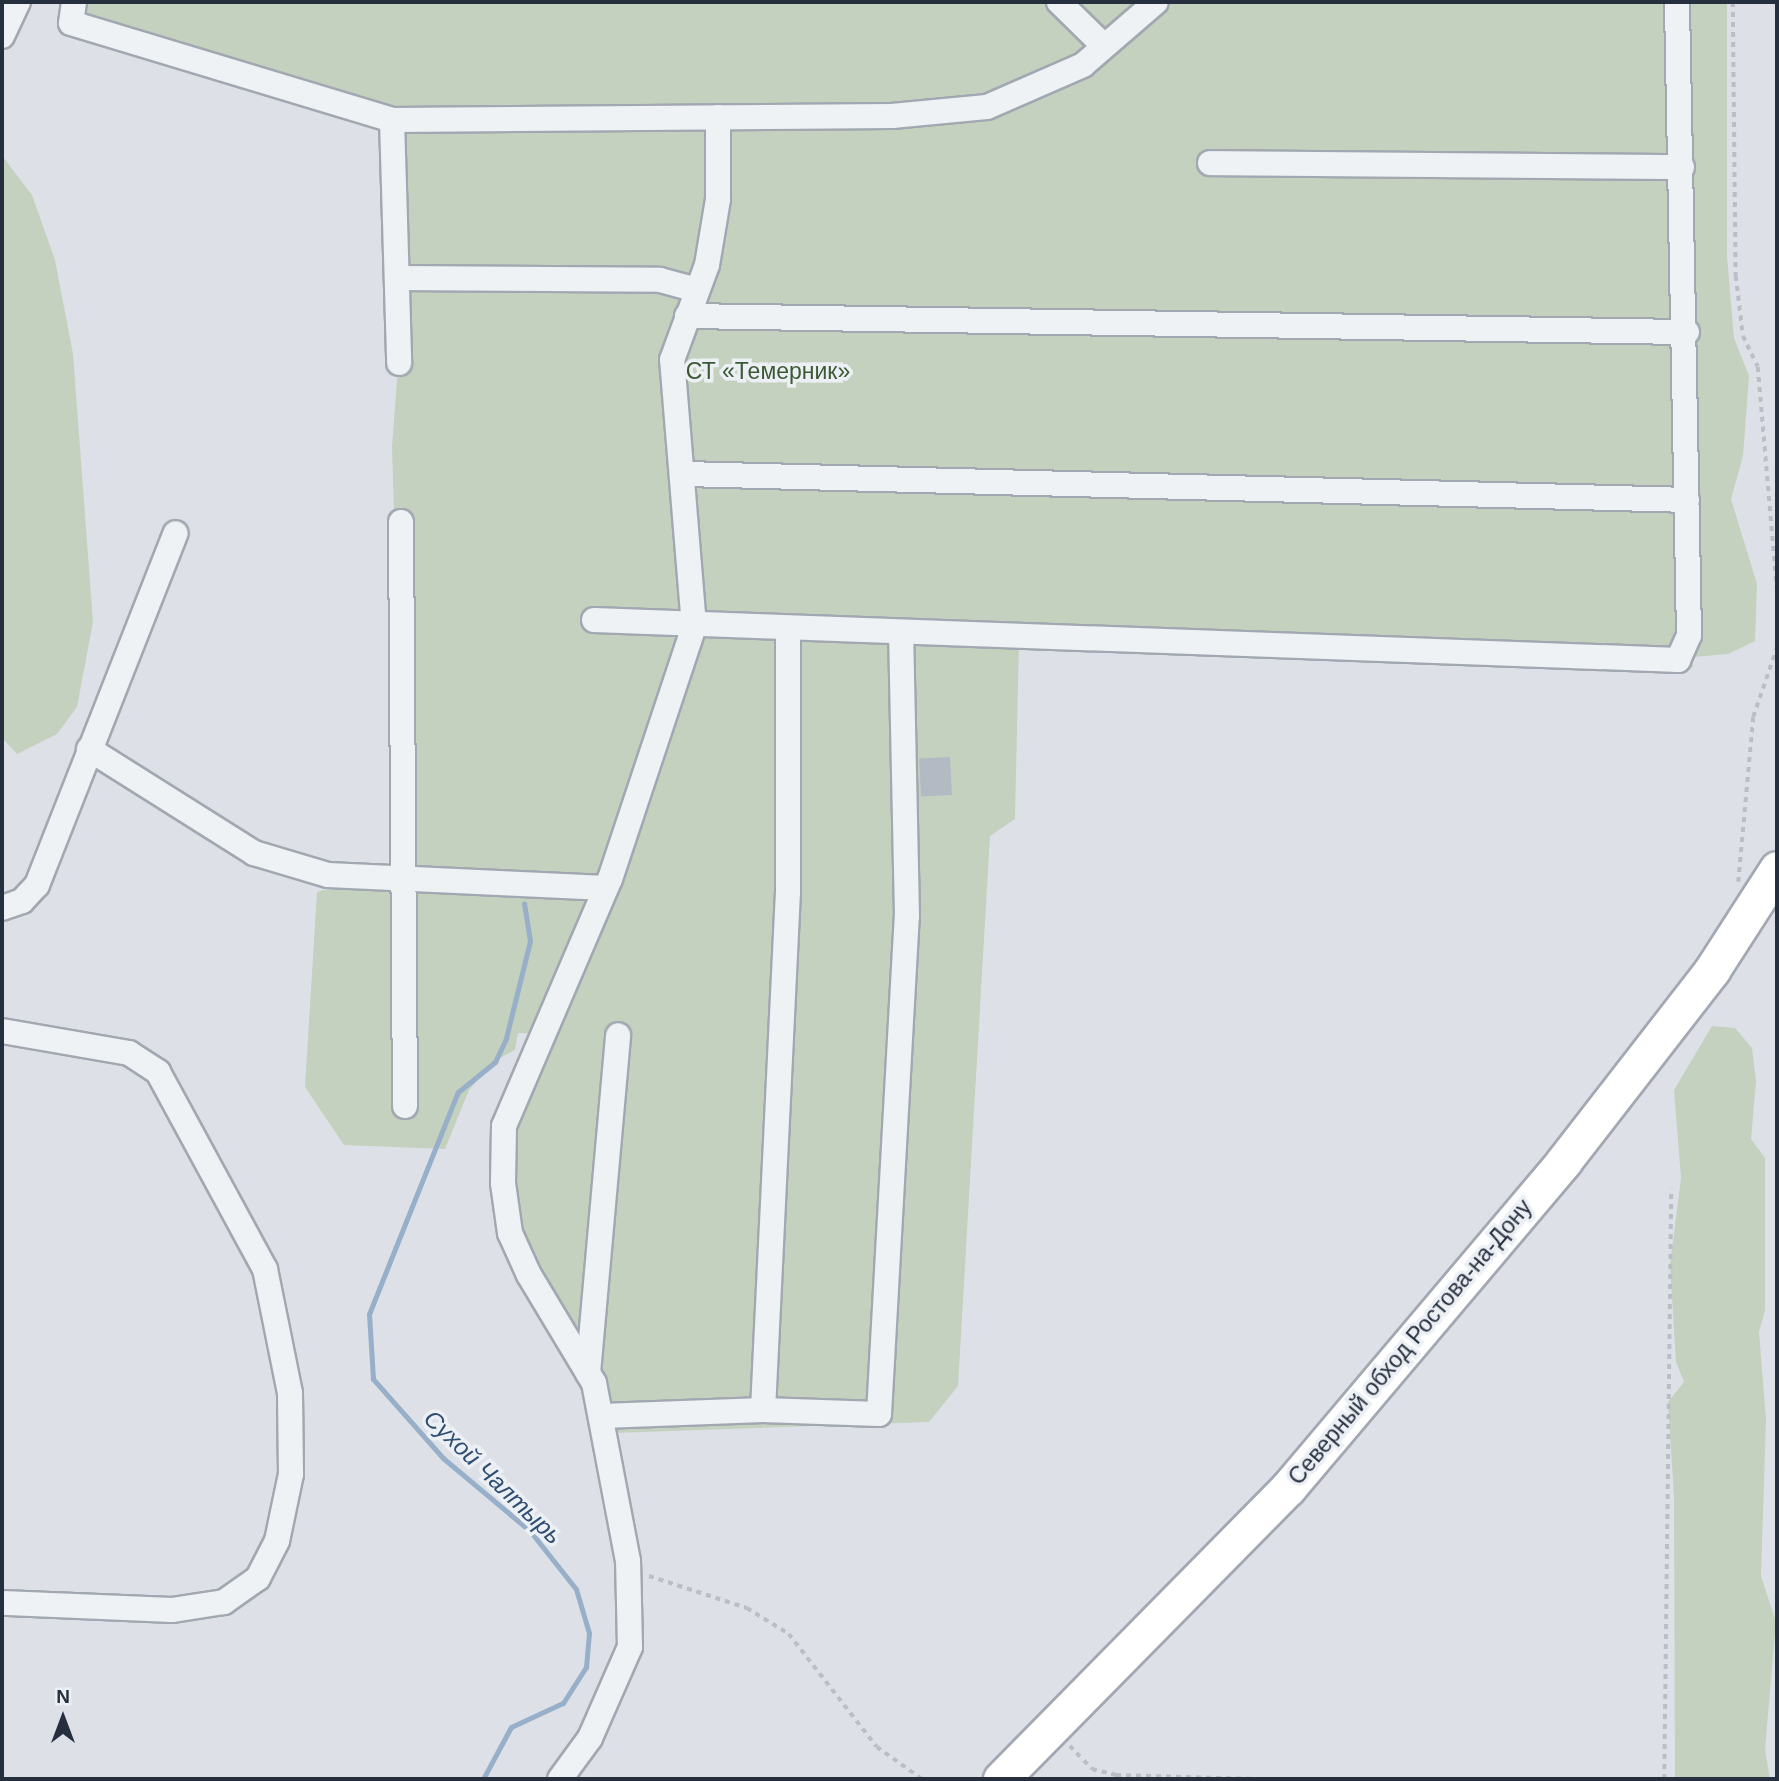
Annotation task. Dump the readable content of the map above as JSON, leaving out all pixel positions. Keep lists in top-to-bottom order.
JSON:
{
  "streets": {
    "highway": ["Северный обход Ростова-на-Дону"]
  },
  "water": ["Сухой Чалтырь"],
  "parks": ["СТ «Темерник»"],
  "north": "top"
}
